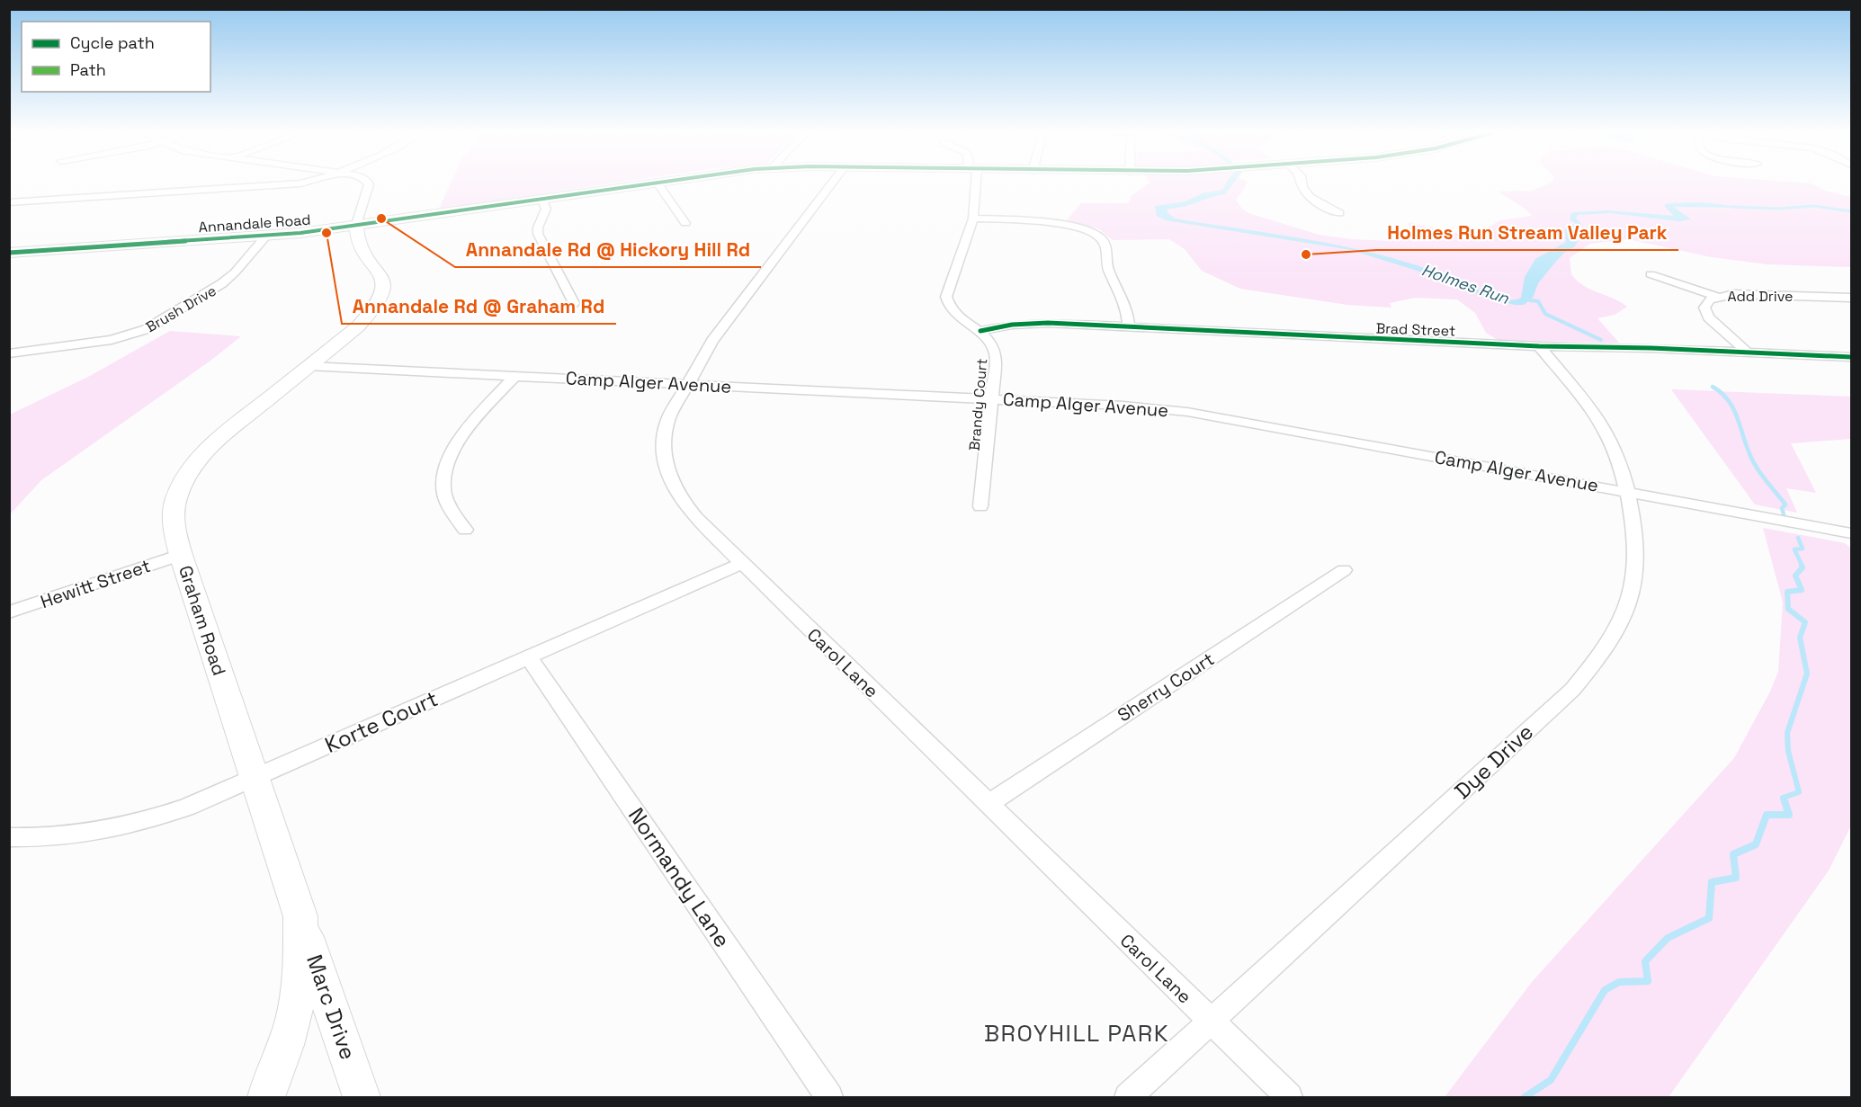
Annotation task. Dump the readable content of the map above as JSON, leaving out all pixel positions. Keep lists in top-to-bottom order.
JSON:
{
  "streets": {
    "main road": ["Annandale Road", "Graham Road", "Marc Drive"],
    "street": [
      "Add Drive",
      "Brush Drive",
      "Brad Street",
      "Camp Alger Avenue",
      "Brandy Court",
      "Hewitt Street",
      "Carol Lane",
      "Sherry Court",
      "Korte Court",
      "Dye Drive",
      "Normandy Lane"
    ]
  },
  "crossings": [
    ["Annandale Road", "Brush Drive"],
    ["Annandale Road", "Graham Road"],
    ["Add Drive", "Brad Street"],
    ["Brad Street", "Brandy Court"],
    ["Brad Street", "Dye Drive"],
    ["Camp Alger Avenue", "Brandy Court"],
    ["Camp Alger Avenue", "Graham Road"],
    ["Camp Alger Avenue", "Carol Lane"],
    ["Camp Alger Avenue", "Dye Drive"],
    ["Hewitt Street", "Graham Road"],
    ["Graham Road", "Korte Court"],
    ["Graham Road", "Marc Drive"],
    ["Carol Lane", "Sherry Court"],
    ["Carol Lane", "Korte Court"],
    ["Carol Lane", "Dye Drive"],
    ["Korte Court", "Normandy Lane"]
  ],
  "districts": ["BROYHILL PARK"],
  "water": ["Holmes Run"],
  "places": ["Annandale Rd @ Hickory Hill Rd", "Annandale Rd @ Graham Rd", "Holmes Run Stream Valley Park"],
  "legend": ["Cycle path", "Path"]
}
